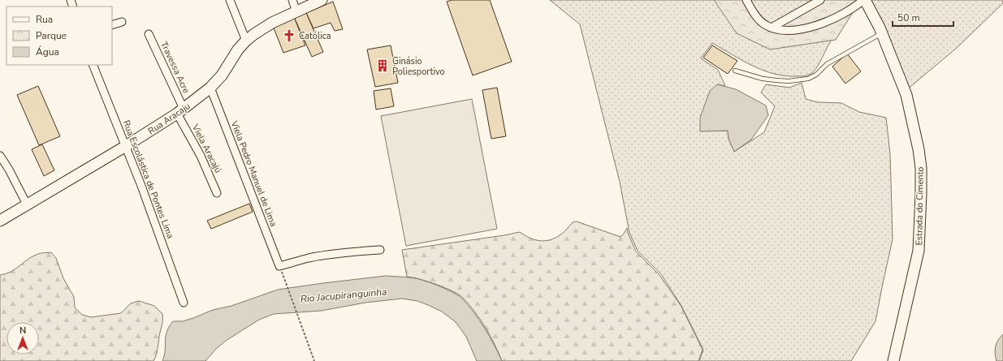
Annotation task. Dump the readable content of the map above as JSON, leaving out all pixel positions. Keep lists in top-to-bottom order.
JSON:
{
  "streets": {
    "street": [
      "Travessa Acre",
      "Rua Aracaju",
      "Viela Aracajú",
      "Viela Pedro Manuel de Lima",
      "Rua Escolástica de Pontes Lima",
      "Estrada do Cimento"
    ]
  },
  "crossings": [
    ["Travessa Acre", "Rua Aracaju"],
    ["Travessa Acre", "Viela Aracajú"],
    ["Rua Aracaju", "Viela Aracajú"],
    ["Rua Aracaju", "Viela Pedro Manuel de Lima"],
    ["Rua Aracaju", "Rua Escolástica de Pontes Lima"]
  ],
  "water": ["Rio Jacupiranguinha"],
  "places": {
    "church": ["Católica"],
    "building": ["Ginásio Poliesportivo"]
  },
  "legend": ["Rua", "Parque", "Água"],
  "scale_bar": "50 m",
  "north": "top"
}
